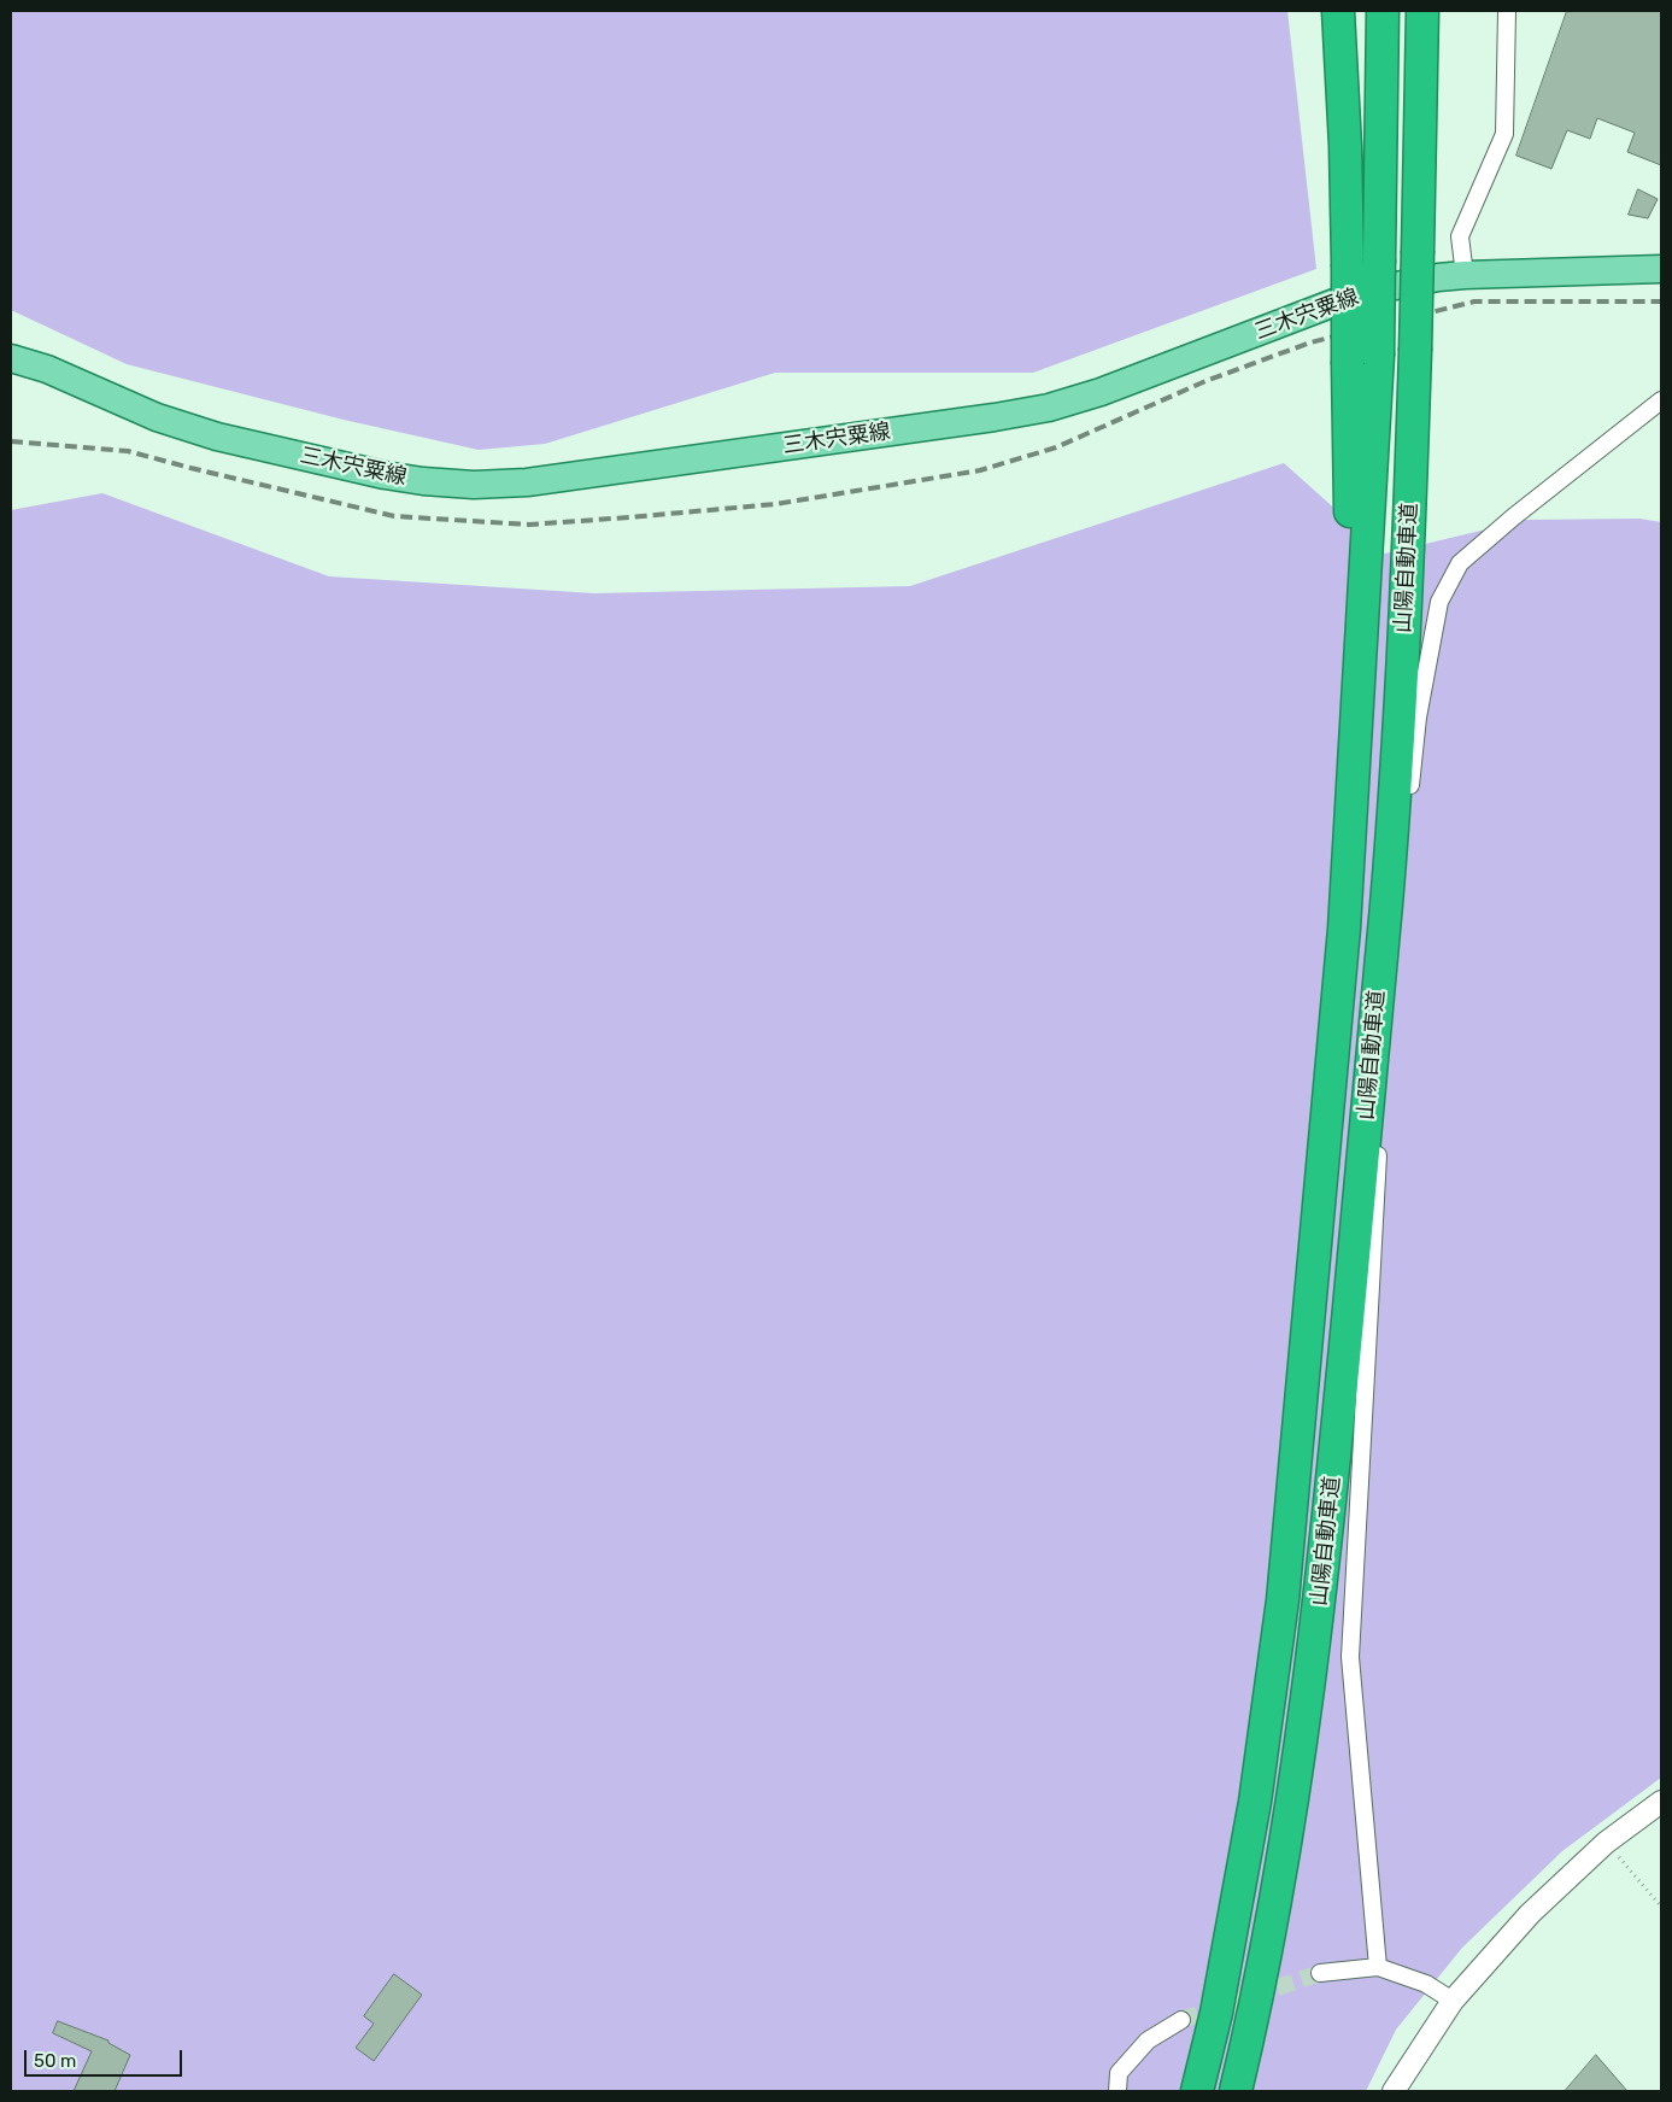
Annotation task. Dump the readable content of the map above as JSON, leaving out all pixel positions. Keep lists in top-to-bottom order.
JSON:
{
  "streets": {
    "highway": ["山陽自動車道"],
    "main road": ["三木宍粟線"]
  },
  "scale_bar": "50 m"
}
